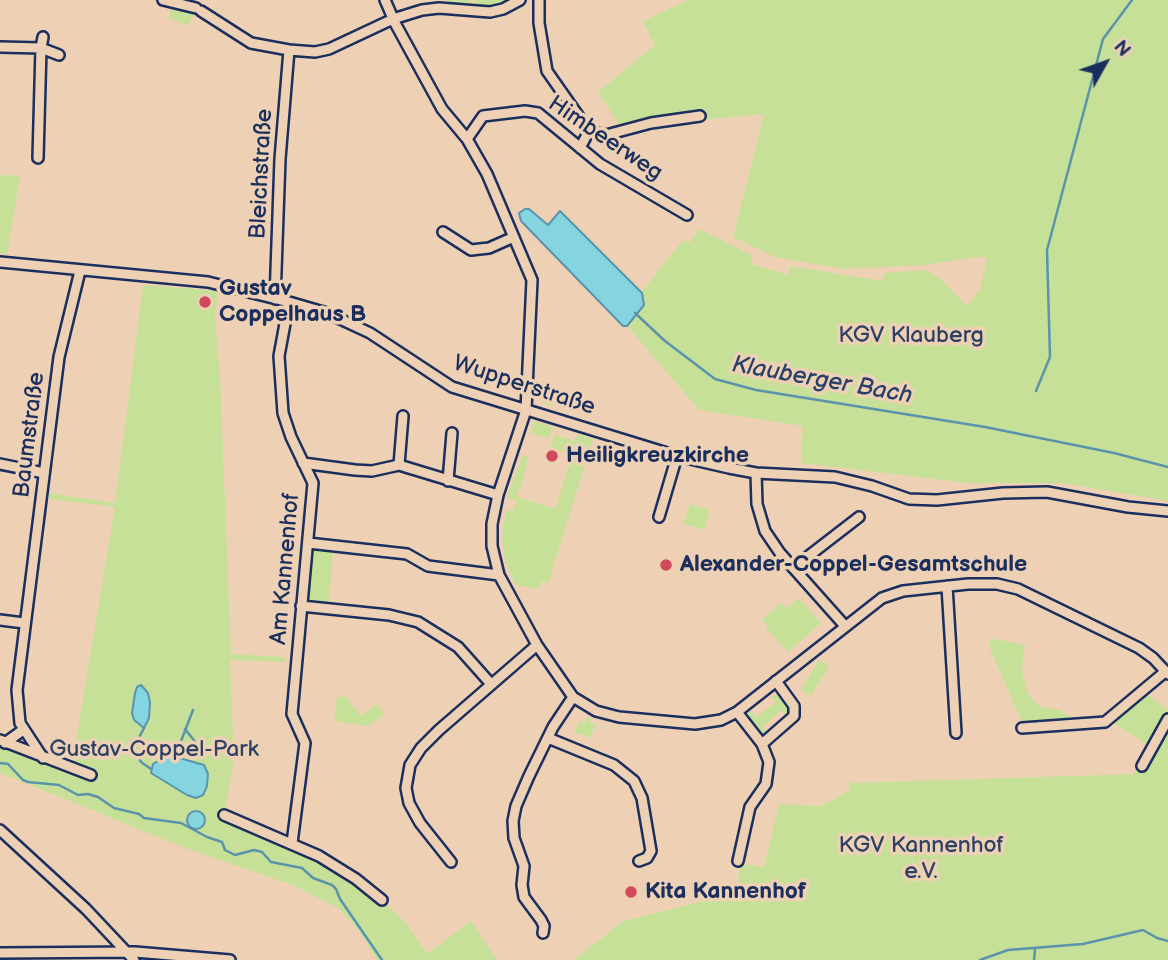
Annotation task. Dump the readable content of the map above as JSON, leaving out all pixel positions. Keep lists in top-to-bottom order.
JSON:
{
  "streets": {
    "street": [
      "Himbeerweg",
      "Bleichstraße",
      "Wupperstraße",
      "Baumstraße",
      "Am Kannenhof"
    ]
  },
  "crossings": [
    ["Bleichstraße", "Wupperstraße"],
    ["Wupperstraße", "Baumstraße"],
    ["Wupperstraße", "Am Kannenhof"]
  ],
  "water": ["Klauberger Bach"],
  "parks": ["KGV Klauberg", "Gustav-Coppel-Park", "KGV Kannenhof e.V."],
  "places": [
    "Gustav Coppelhaus B",
    "Heiligkreuzkirche",
    "Alexander-Coppel-Gesamtschule",
    "Kita Kannenhof"
  ],
  "north": "top right"
}
